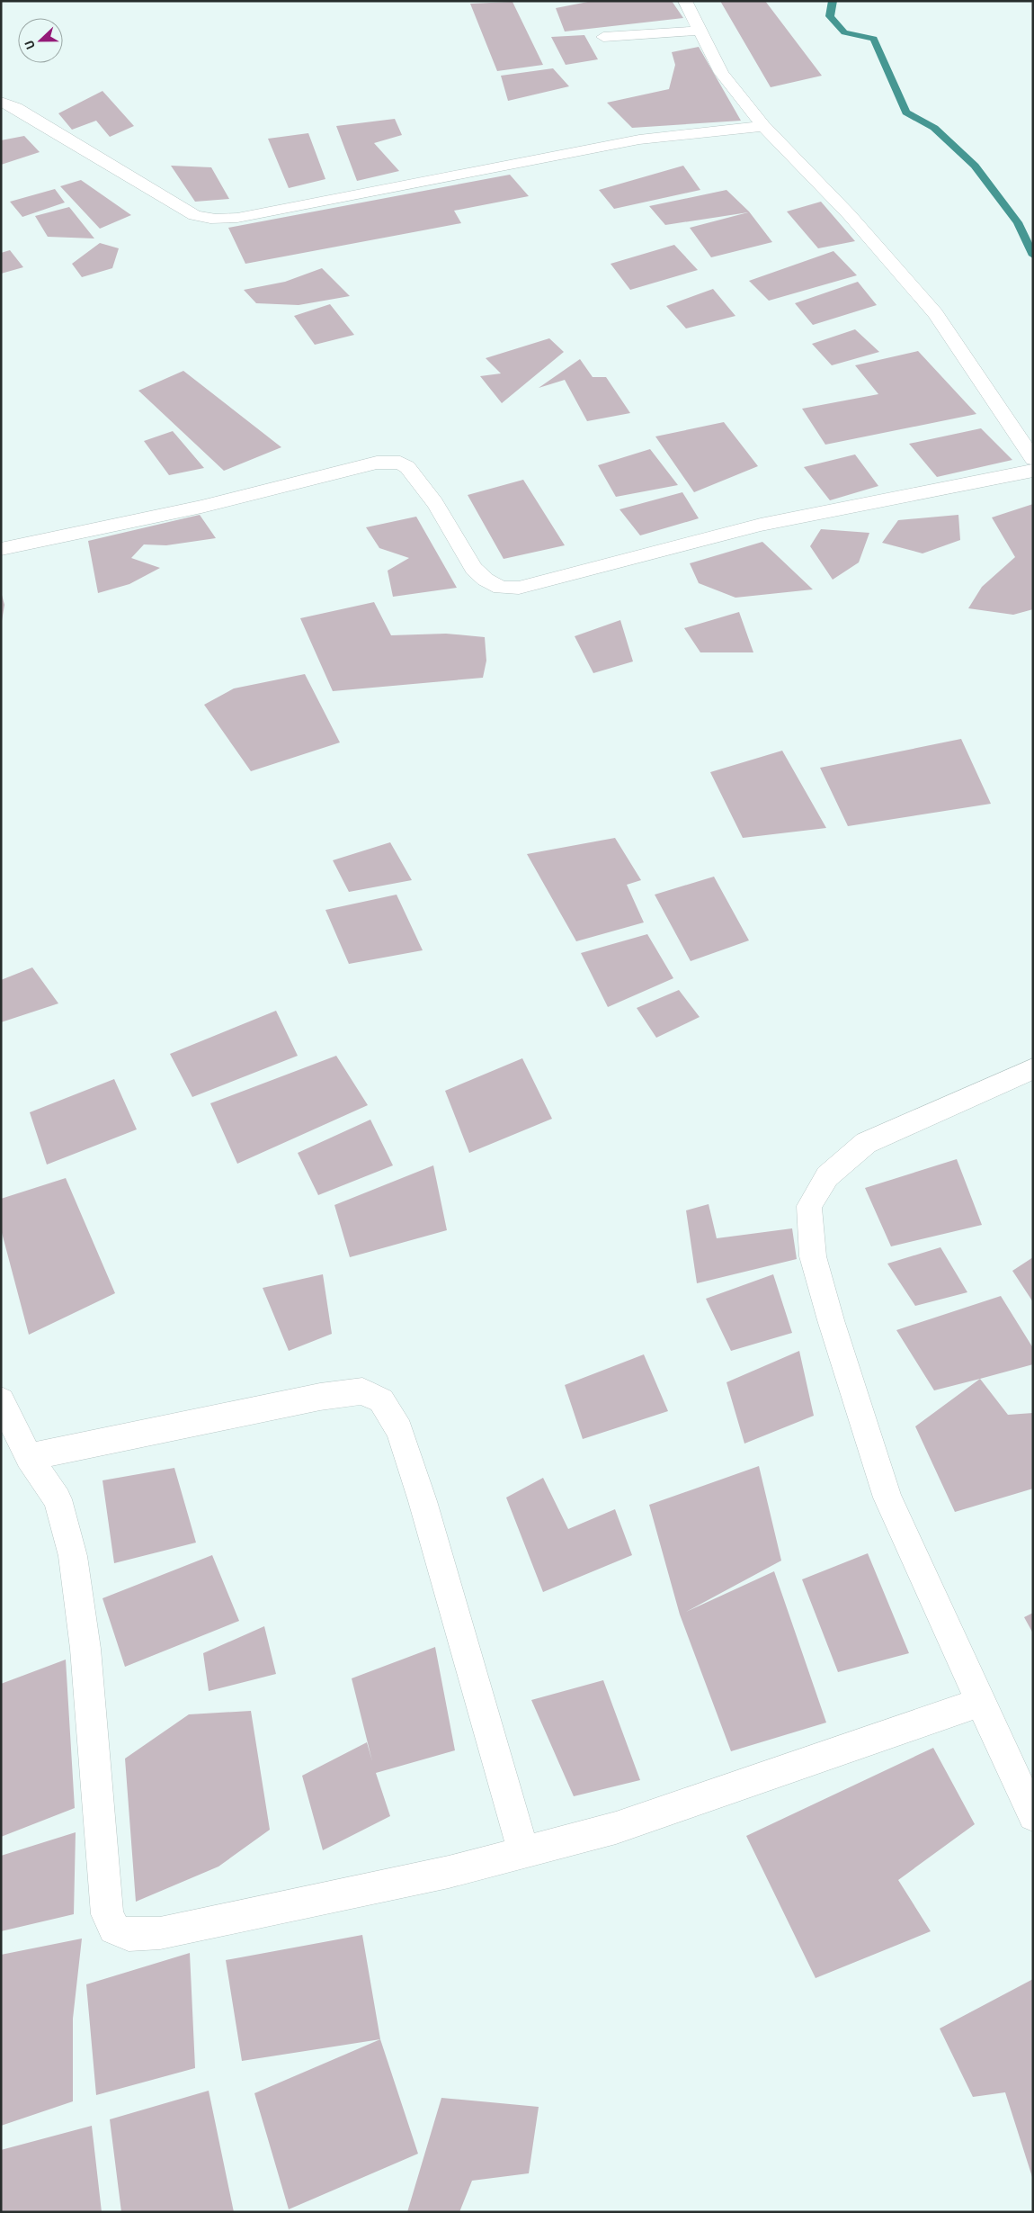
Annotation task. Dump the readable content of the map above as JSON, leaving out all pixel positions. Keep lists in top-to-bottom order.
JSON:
{
  "north": "left"
}
